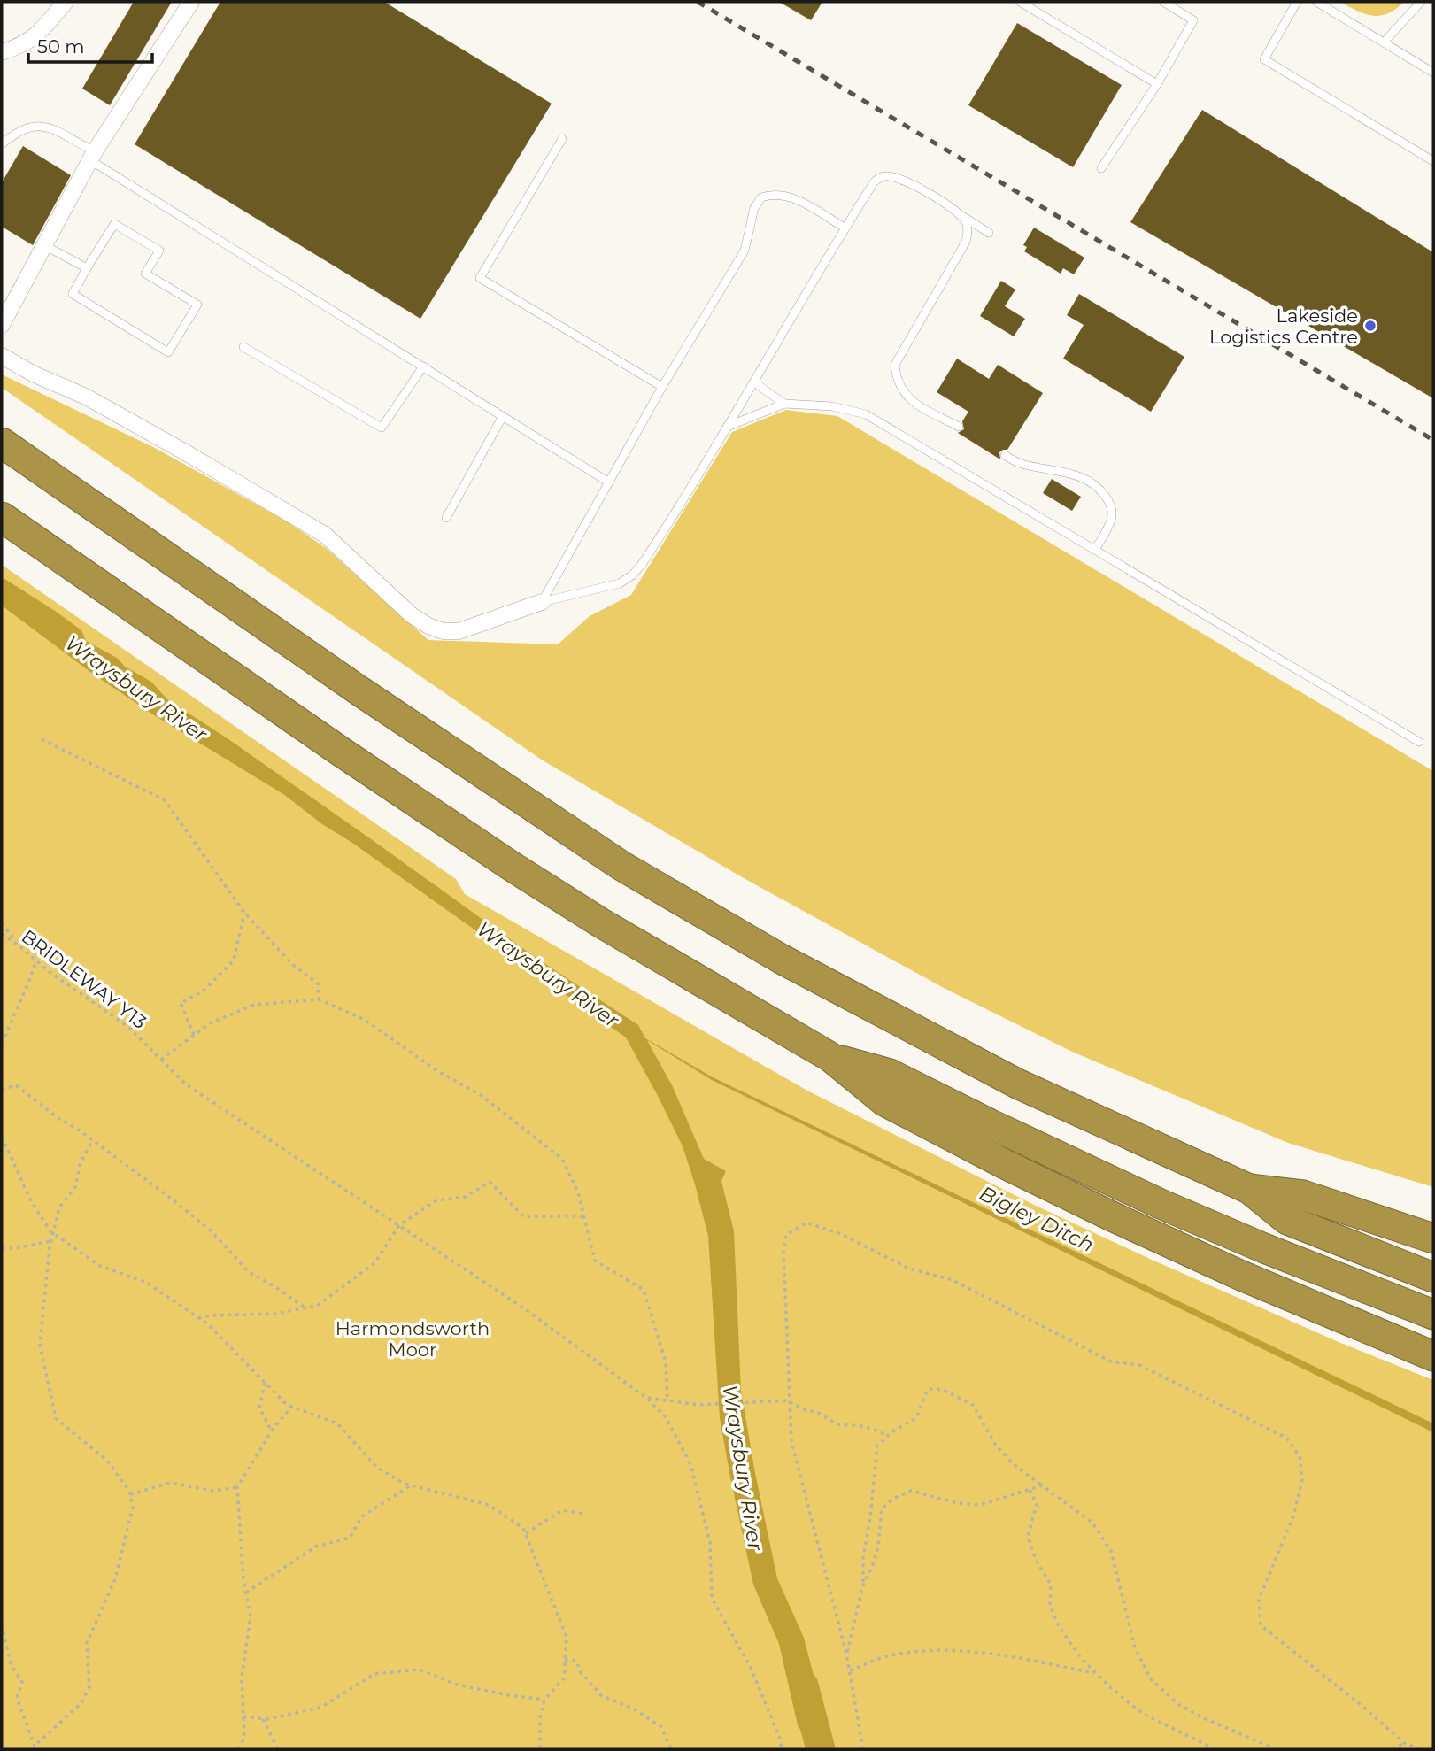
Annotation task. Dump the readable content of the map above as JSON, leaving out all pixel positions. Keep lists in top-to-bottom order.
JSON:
{
  "streets": {
    "path": ["BRIDLEWAY Y13"]
  },
  "water": ["Wraysbury River", "Bigley Ditch"],
  "parks": ["Harmondsworth Moor"],
  "places": ["Lakeside Logistics Centre"],
  "scale_bar": "50 m"
}
